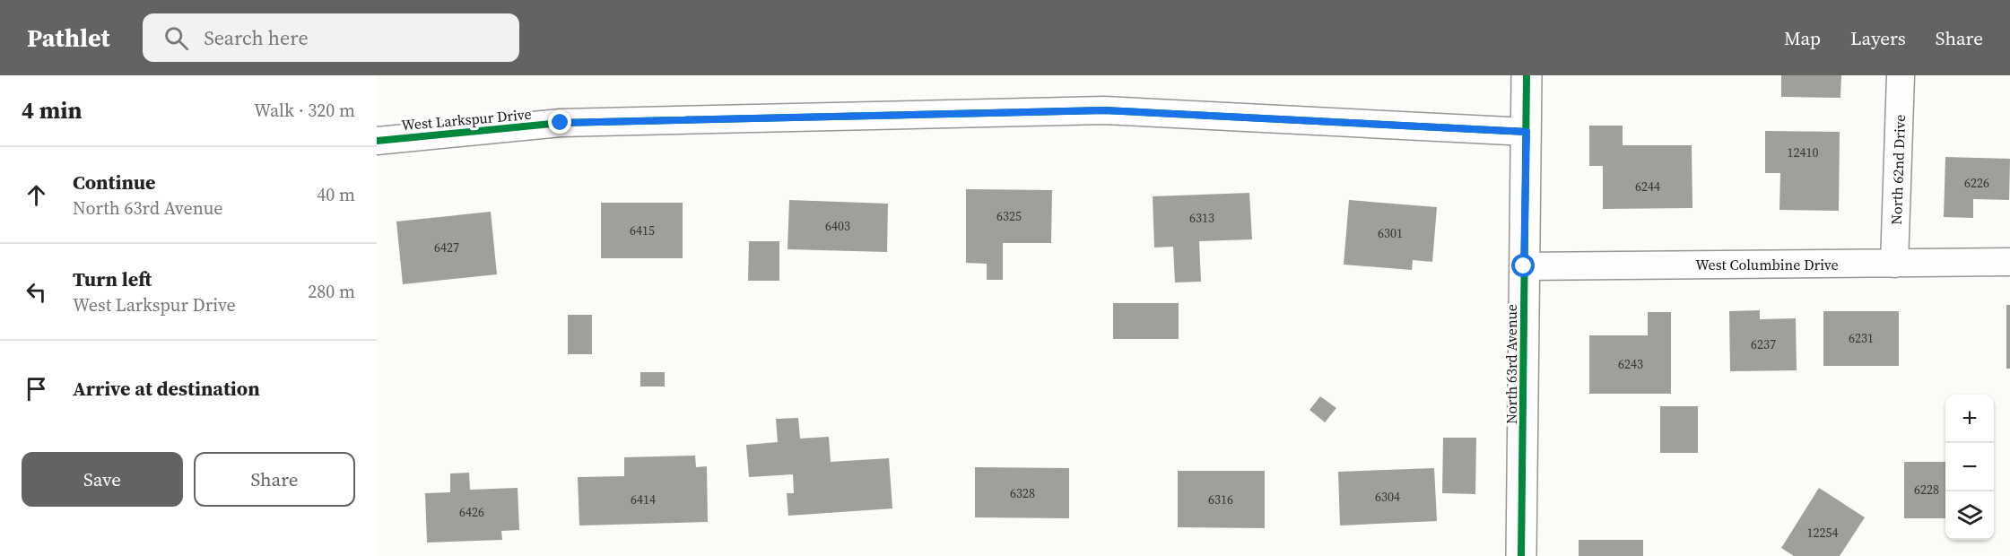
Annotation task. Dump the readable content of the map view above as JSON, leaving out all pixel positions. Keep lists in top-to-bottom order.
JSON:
{
  "streets": {
    "street": [
      "West Larkspur Drive",
      "North 62nd Drive",
      "West Columbine Drive",
      "North 63rd Avenue"
    ]
  },
  "crossings": [
    ["West Larkspur Drive", "North 63rd Avenue"],
    ["North 62nd Drive", "West Columbine Drive"],
    ["West Columbine Drive", "North 63rd Avenue"]
  ],
  "house_numbers": [
    "12410",
    "6226",
    "6244",
    "6325",
    "6313",
    "6403",
    "6415",
    "6301",
    "6427",
    "6231",
    "6237",
    "6243",
    "6228",
    "6328",
    "6304",
    "6414",
    "6316",
    "6426",
    "12254"
  ],
  "page": {
    "header": "Pathlet",
    "search": "Search here",
    "nav": ["Map", "Layers", "Share"],
    "heading": ["4 min", "Walk · 320 m"],
    "list": [
      ["Continue", "North 63rd Avenue", "40 m"],
      ["Turn left", "West Larkspur Drive", "280 m"],
      "Arrive at destination"
    ],
    "map_buttons": ["+", "−"],
    "buttons": ["Save", "Share"]
  }
}
